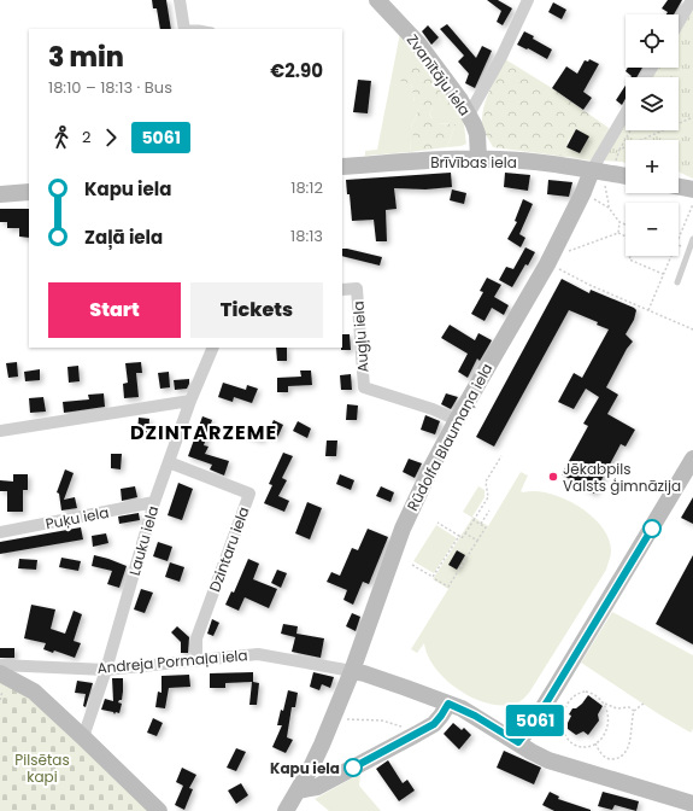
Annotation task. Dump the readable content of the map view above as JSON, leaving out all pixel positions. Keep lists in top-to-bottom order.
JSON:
{
  "streets": {
    "street": [
      "Zvanītāju iela",
      "Brīvības iela",
      "Augļu iela",
      "Rūdolfa Blaumaņa iela",
      "Puķu iela",
      "Lauku iela",
      "Dzintaru iela",
      "Andreja Pormaļa iela"
    ]
  },
  "crossings": [
    ["Zvanītāju iela", "Brīvības iela"],
    ["Brīvības iela", "Rūdolfa Blaumaņa iela"],
    ["Augļu iela", "Rūdolfa Blaumaņa iela"],
    ["Rūdolfa Blaumaņa iela", "Andreja Pormaļa iela"],
    ["Puķu iela", "Lauku iela"],
    ["Lauku iela", "Dzintaru iela"],
    ["Lauku iela", "Andreja Pormaļa iela"],
    ["Dzintaru iela", "Andreja Pormaļa iela"]
  ],
  "districts": ["DZINTARZEME"],
  "parks": ["Pilsētas kapi"],
  "places": ["Jēkabpils Valsts ģimnāzija", "Kapu iela"],
  "lines": ["bus line 5061"],
  "page": {
    "on_map": "5061",
    "map_buttons": ["+", "−"],
    "heading": ["3 min", "18:10 – 18:13 · Bus", "€2.90"],
    "legs": ["2", "5061"],
    "list": [
      {
        "name": "Kapu iela",
        "value": "18:12"
      },
      {
        "name": "Zaļā iela",
        "value": "18:13"
      }
    ],
    "buttons": ["Start", "Tickets"]
  }
}
